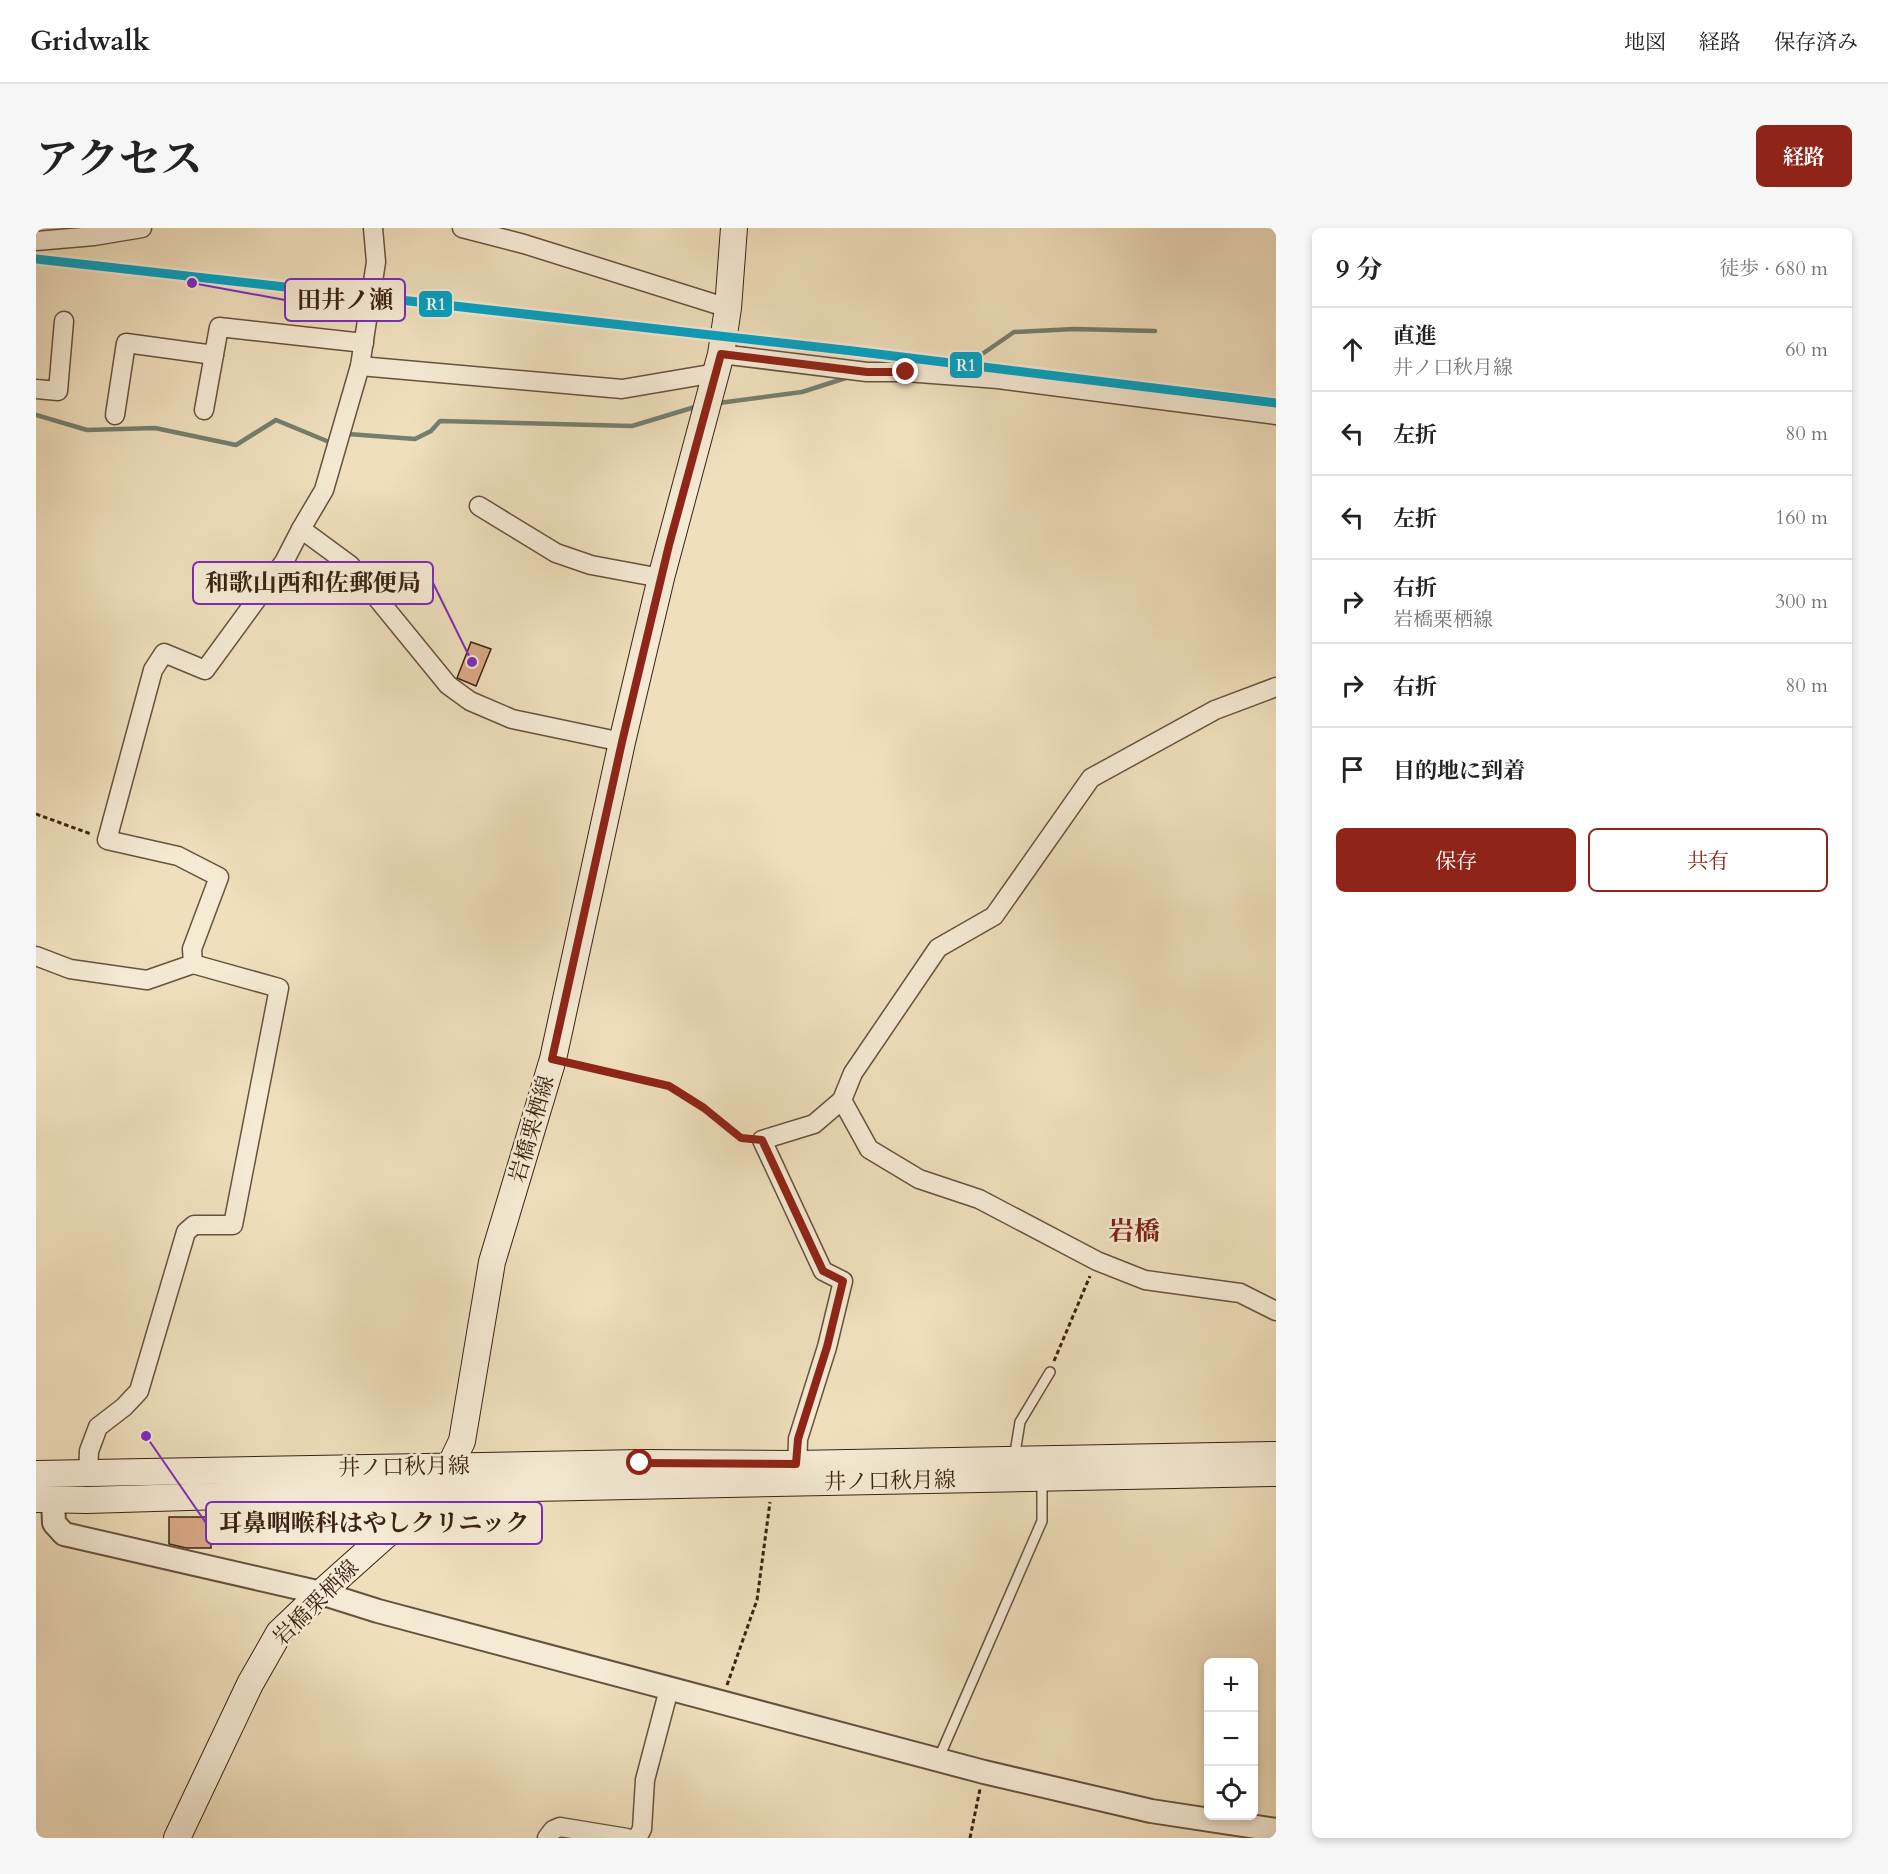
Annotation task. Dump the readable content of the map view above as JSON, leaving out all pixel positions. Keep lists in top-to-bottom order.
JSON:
{
  "streets": {
    "main road": ["岩橋栗栖線", "井ノ口秋月線"]
  },
  "crossings": [
    ["岩橋栗栖線", "井ノ口秋月線"]
  ],
  "districts": ["岩橋"],
  "places": ["田井ノ瀬", "和歌山西和佐郵便局", "耳鼻咽喉科はやしクリニック"],
  "lines": ["transit line R1"],
  "page": {
    "header": "Gridwalk",
    "nav": ["地図", "経路", "保存済み"],
    "title": "アクセス",
    "buttons": [
      "経路",
      ["保存", "共有"]
    ],
    "heading": ["9 分", "徒歩 · 680 m"],
    "list": [
      ["直進", "井ノ口秋月線", "60 m"],
      ["左折", "80 m"],
      ["左折", "160 m"],
      ["右折", "岩橋栗栖線", "300 m"],
      ["右折", "80 m"],
      "目的地に到着"
    ],
    "map_buttons": ["+", "−"]
  }
}
